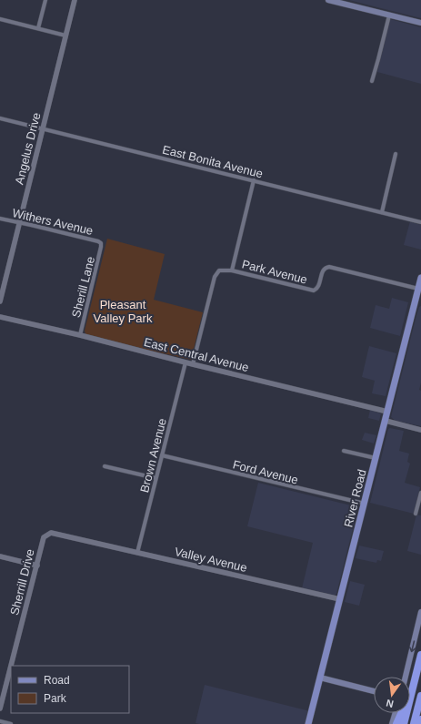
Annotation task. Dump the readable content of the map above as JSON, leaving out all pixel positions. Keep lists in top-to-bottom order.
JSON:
{
  "streets": {
    "main road": ["River Road"],
    "street": [
      "Angelus Drive",
      "East Bonita Avenue",
      "Withers Avenue",
      "Park Avenue",
      "Sherill Lane",
      "East Central Avenue",
      "Brown Avenue",
      "Ford Avenue",
      "Valley Avenue",
      "Sherrill Drive"
    ]
  },
  "crossings": [
    ["Angelus Drive", "East Bonita Avenue"],
    ["Angelus Drive", "Withers Avenue"],
    ["Withers Avenue", "Sherill Lane"],
    ["Park Avenue", "East Central Avenue"],
    ["Park Avenue", "River Road"],
    ["Sherill Lane", "East Central Avenue"],
    ["East Central Avenue", "Brown Avenue"],
    ["East Central Avenue", "River Road"],
    ["Brown Avenue", "Ford Avenue"],
    ["Brown Avenue", "Valley Avenue"],
    ["Ford Avenue", "River Road"],
    ["River Road", "Valley Avenue"],
    ["Valley Avenue", "Sherrill Drive"]
  ],
  "parks": ["Pleasant Valley Park"],
  "legend": ["Road", "Park"],
  "north": "bottom"
}
